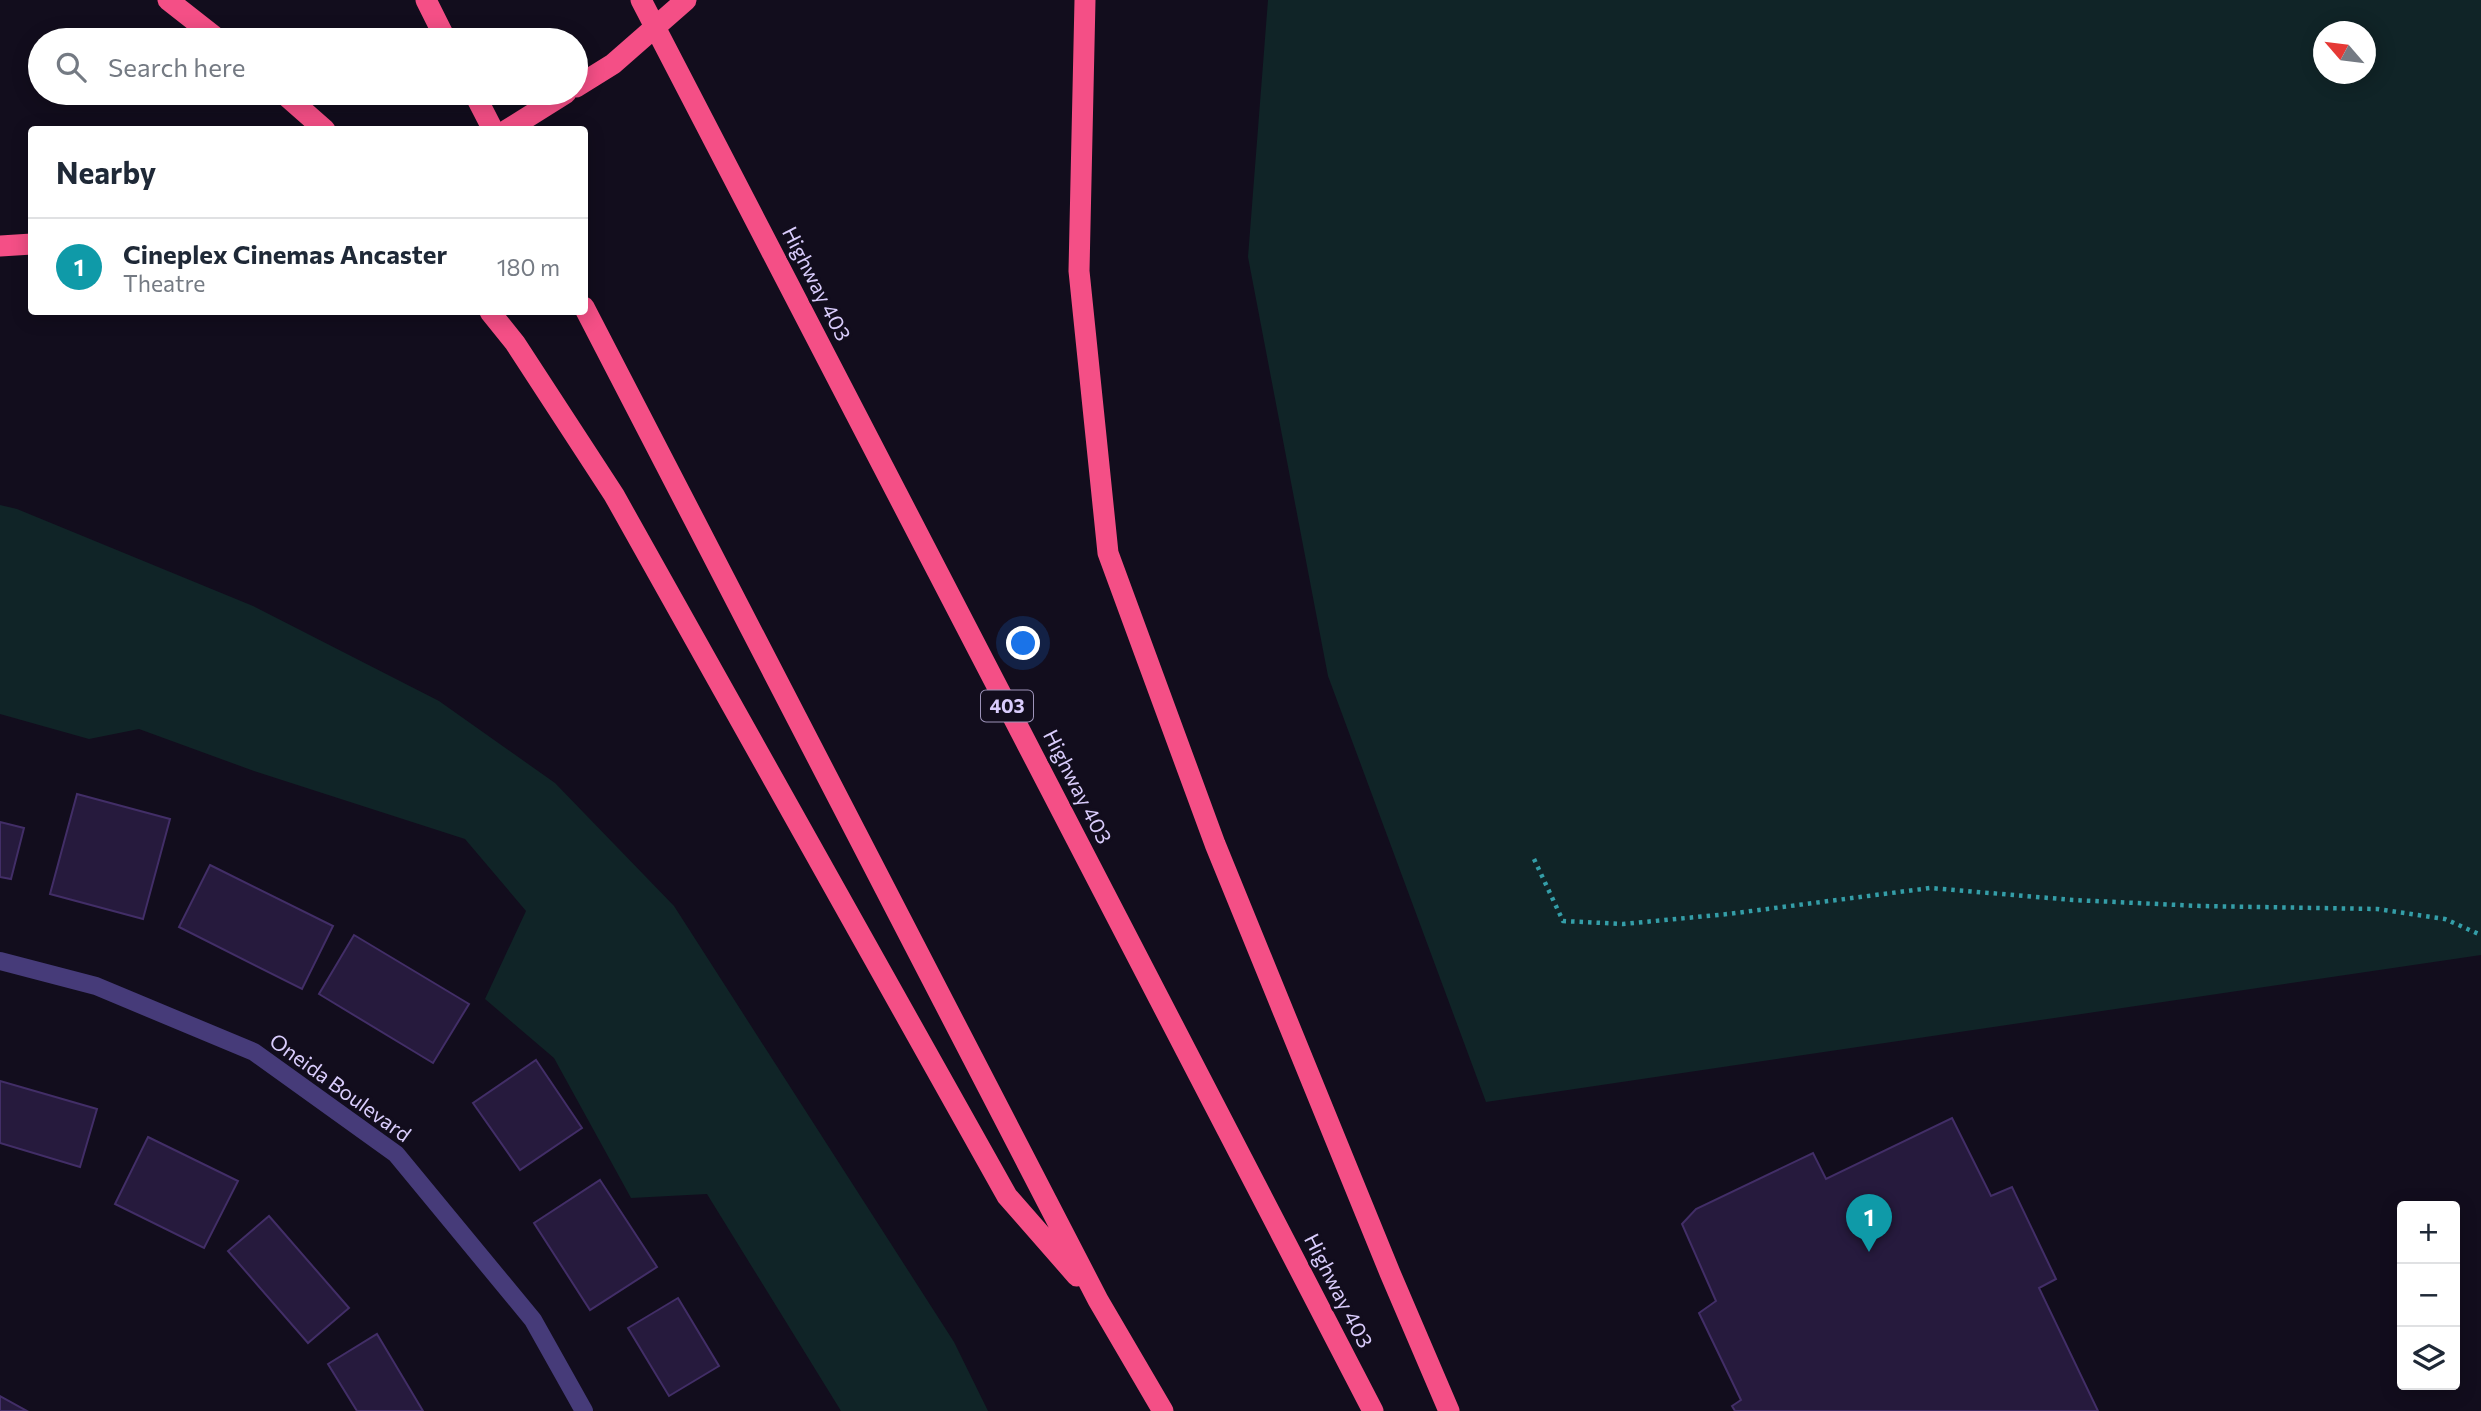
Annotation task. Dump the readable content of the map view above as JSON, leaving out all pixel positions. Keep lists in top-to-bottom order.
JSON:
{
  "streets": {
    "highway": ["Highway 403", "403"],
    "street": ["Oneida Boulevard"]
  },
  "north": "top left",
  "page": {
    "search": "Search here",
    "heading": "Nearby",
    "list": [
      {
        "mark": "1",
        "name": "Cineplex Cinemas Ancaster",
        "note": "Theatre",
        "value": "180 m"
      }
    ],
    "pins": "1",
    "map_buttons": ["+", "−"]
  }
}
